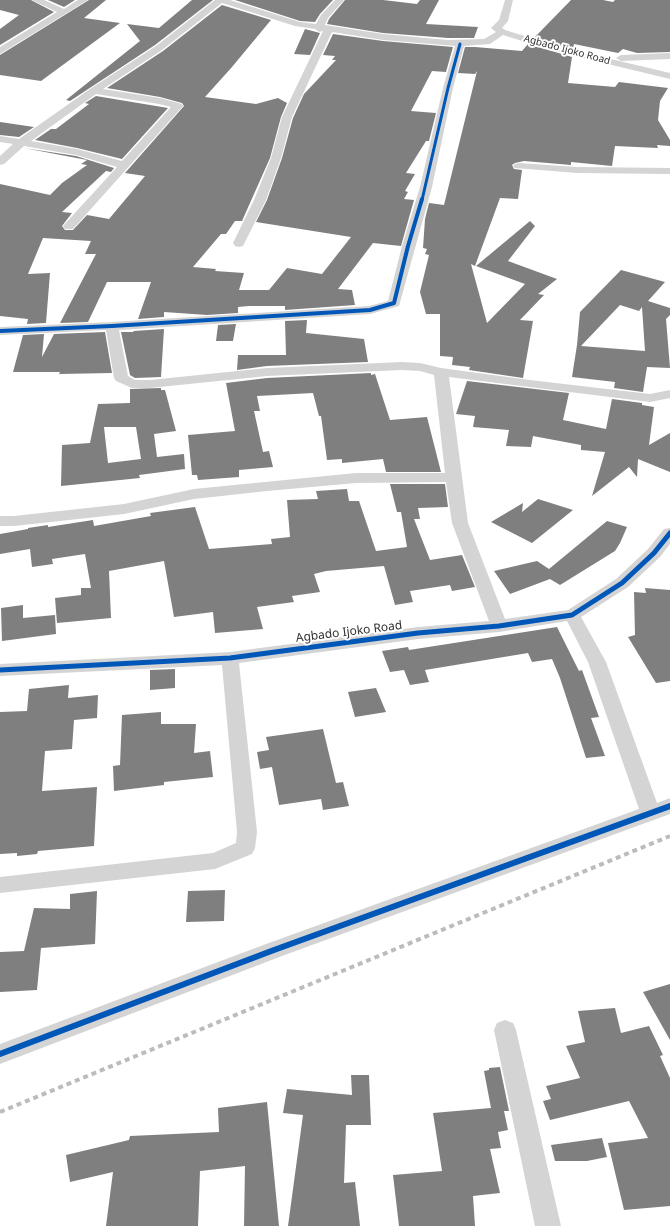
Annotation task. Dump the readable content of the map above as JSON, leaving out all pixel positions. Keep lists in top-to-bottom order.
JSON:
{
  "streets": {
    "street": ["Agbado Ijoko Road"]
  }
}
